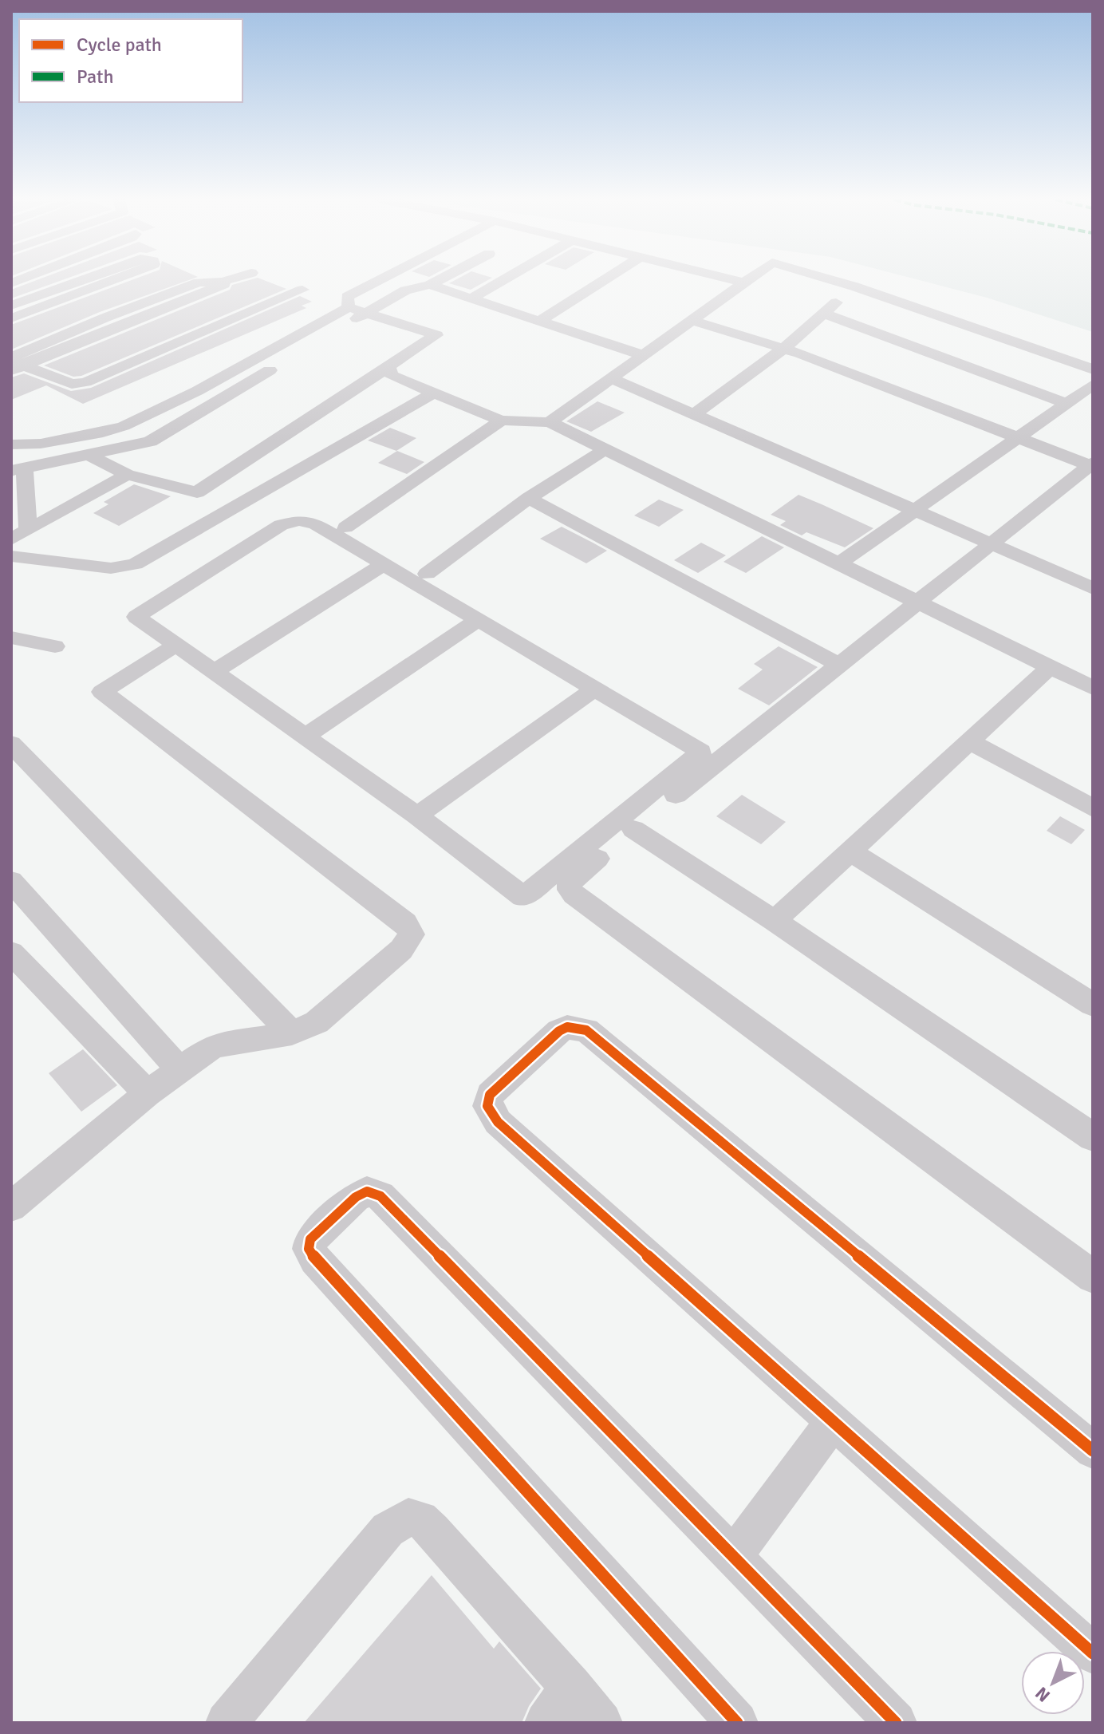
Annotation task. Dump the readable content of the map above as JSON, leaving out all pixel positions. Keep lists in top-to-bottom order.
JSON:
{
  "legend": ["Cycle path", "Path"],
  "north": "bottom left"
}
